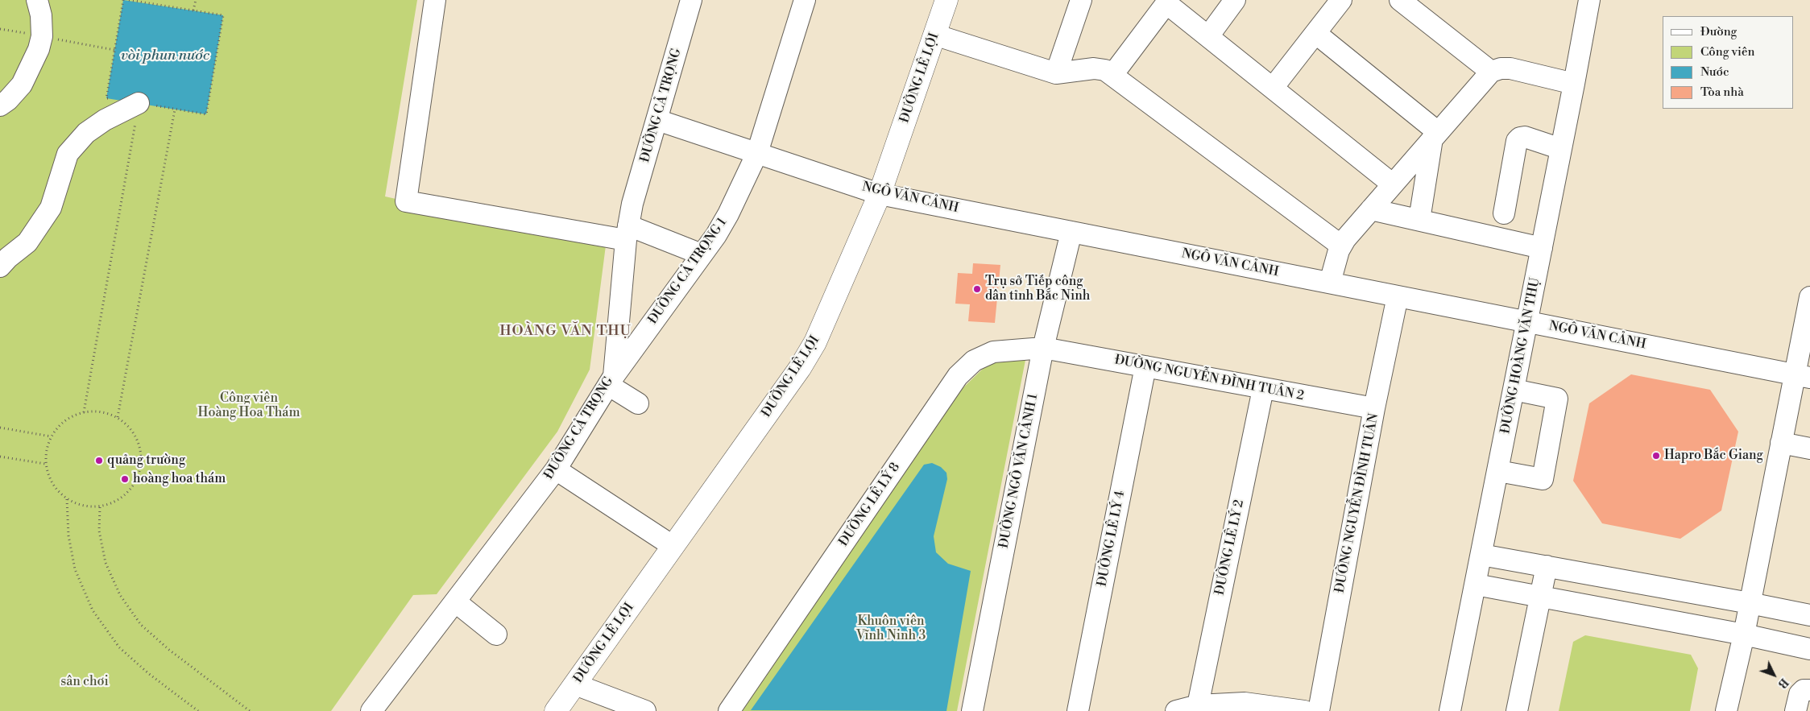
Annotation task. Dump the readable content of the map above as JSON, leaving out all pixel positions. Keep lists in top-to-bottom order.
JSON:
{
  "streets": {
    "main road": ["ĐƯỜNG LÊ LỢI"],
    "street": [
      "ĐƯỜNG CẢ TRỌNG",
      "NGÔ VĂN CẢNH",
      "ĐƯỜNG CẢ TRỌNG 1",
      "ĐƯỜNG HOÀNG VĂN THỤ",
      "ĐƯỜNG NGUYỄN ĐÌNH TUÂN 2",
      "ĐƯỜNG NGÔ VĂN CẢNH 1",
      "ĐƯỜNG NGUYỄN ĐÌNH TUÂN",
      "ĐƯỜNG LÊ LÝ 8",
      "ĐƯỜNG LÊ LÝ 4",
      "ĐƯỜNG LÊ LÝ 2"
    ]
  },
  "crossings": [
    ["ĐƯỜNG LÊ LỢI", "NGÔ VĂN CẢNH"],
    ["ĐƯỜNG CẢ TRỌNG", "NGÔ VĂN CẢNH"],
    ["ĐƯỜNG CẢ TRỌNG", "ĐƯỜNG CẢ TRỌNG 1"],
    ["NGÔ VĂN CẢNH", "ĐƯỜNG CẢ TRỌNG 1"],
    ["NGÔ VĂN CẢNH", "ĐƯỜNG HOÀNG VĂN THỤ"],
    ["NGÔ VĂN CẢNH", "ĐƯỜNG NGÔ VĂN CẢNH 1"],
    ["NGÔ VĂN CẢNH", "ĐƯỜNG NGUYỄN ĐÌNH TUÂN"],
    ["ĐƯỜNG NGUYỄN ĐÌNH TUÂN 2", "ĐƯỜNG NGÔ VĂN CẢNH 1"],
    ["ĐƯỜNG NGUYỄN ĐÌNH TUÂN 2", "ĐƯỜNG NGUYỄN ĐÌNH TUÂN"],
    ["ĐƯỜNG NGUYỄN ĐÌNH TUÂN 2", "ĐƯỜNG LÊ LÝ 8"],
    ["ĐƯỜNG NGUYỄN ĐÌNH TUÂN 2", "ĐƯỜNG LÊ LÝ 4"],
    ["ĐƯỜNG NGUYỄN ĐÌNH TUÂN 2", "ĐƯỜNG LÊ LÝ 2"],
    ["ĐƯỜNG NGÔ VĂN CẢNH 1", "ĐƯỜNG LÊ LÝ 8"]
  ],
  "districts": ["HOÀNG VĂN THỤ"],
  "water": ["vòi phun nước"],
  "parks": ["Công viên Hoàng Hoa Thám", "Khuôn viên Vĩnh Ninh 3", "sân chơi"],
  "places": [
    "Trụ sở Tiếp công dân tỉnh Bắc Ninh",
    "Hapro Bắc Giang",
    "quảng trường",
    "hoàng hoa thám"
  ],
  "legend": [
    "Đường",
    "Công viên",
    "Nước",
    "Tòa nhà"
  ],
  "north": "bottom right"
}
